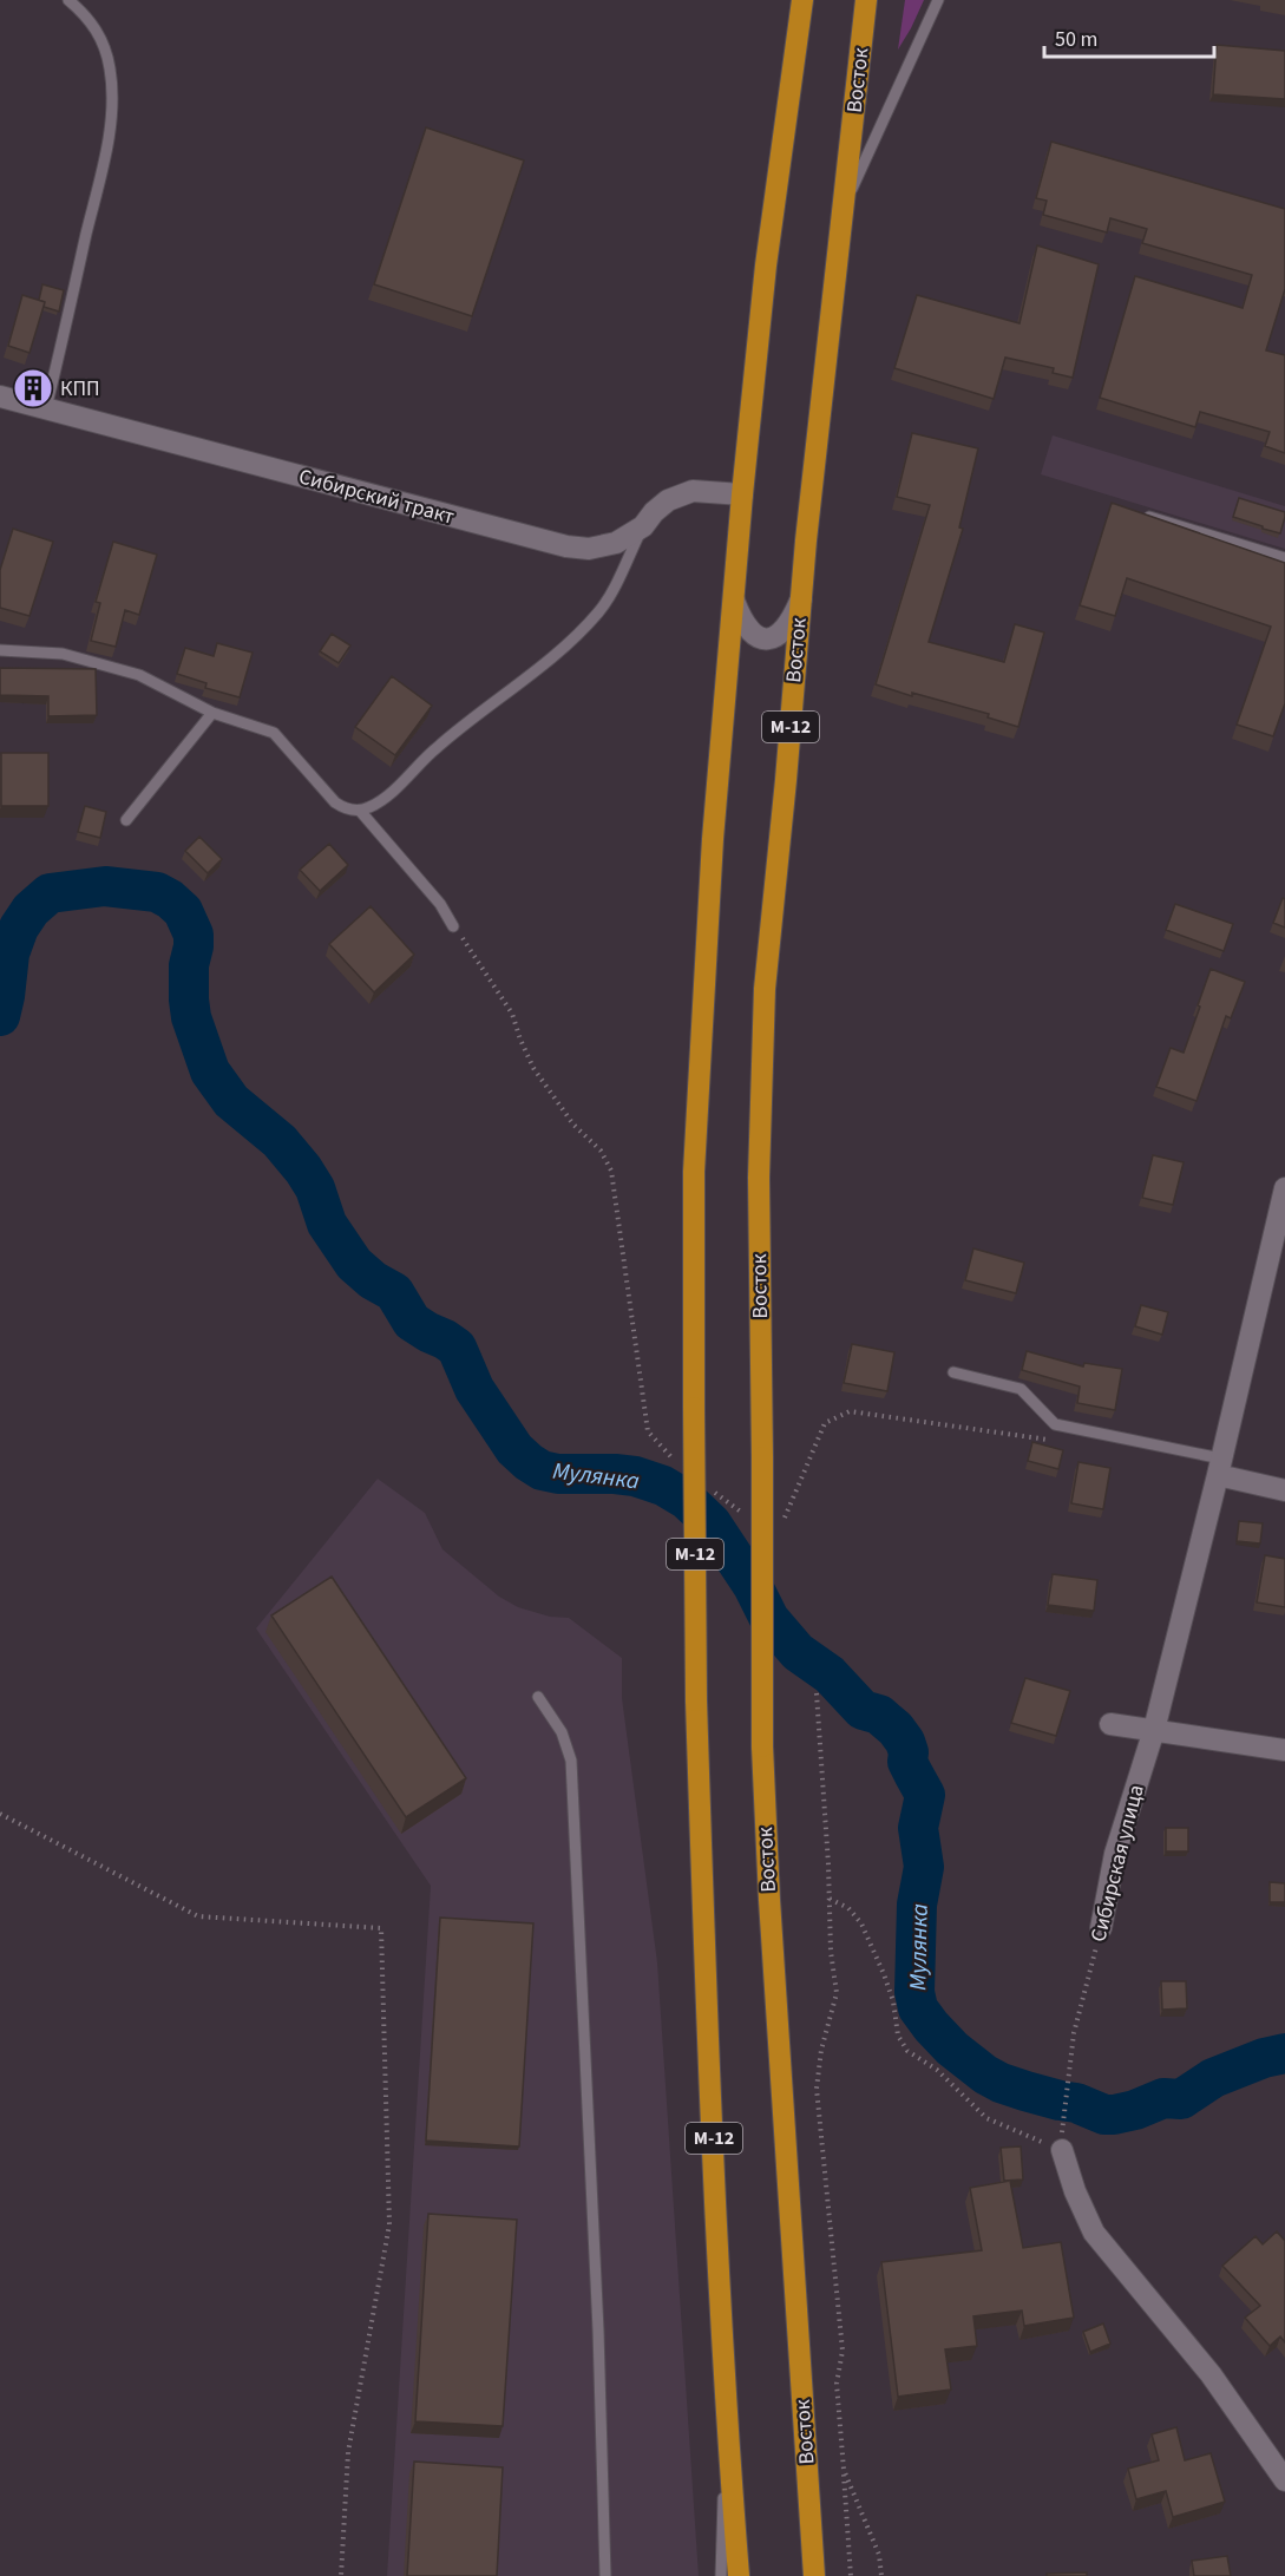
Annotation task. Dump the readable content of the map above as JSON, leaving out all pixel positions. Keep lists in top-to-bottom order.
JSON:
{
  "streets": {
    "highway": ["Восток", "М-12"],
    "street": ["Сибирский тракт", "Сибирская улица"]
  },
  "crossings": [
    ["Сибирский тракт", "М-12"]
  ],
  "water": ["Мулянка"],
  "places": {
    "building": ["КПП"]
  },
  "scale_bar": "50 m"
}
